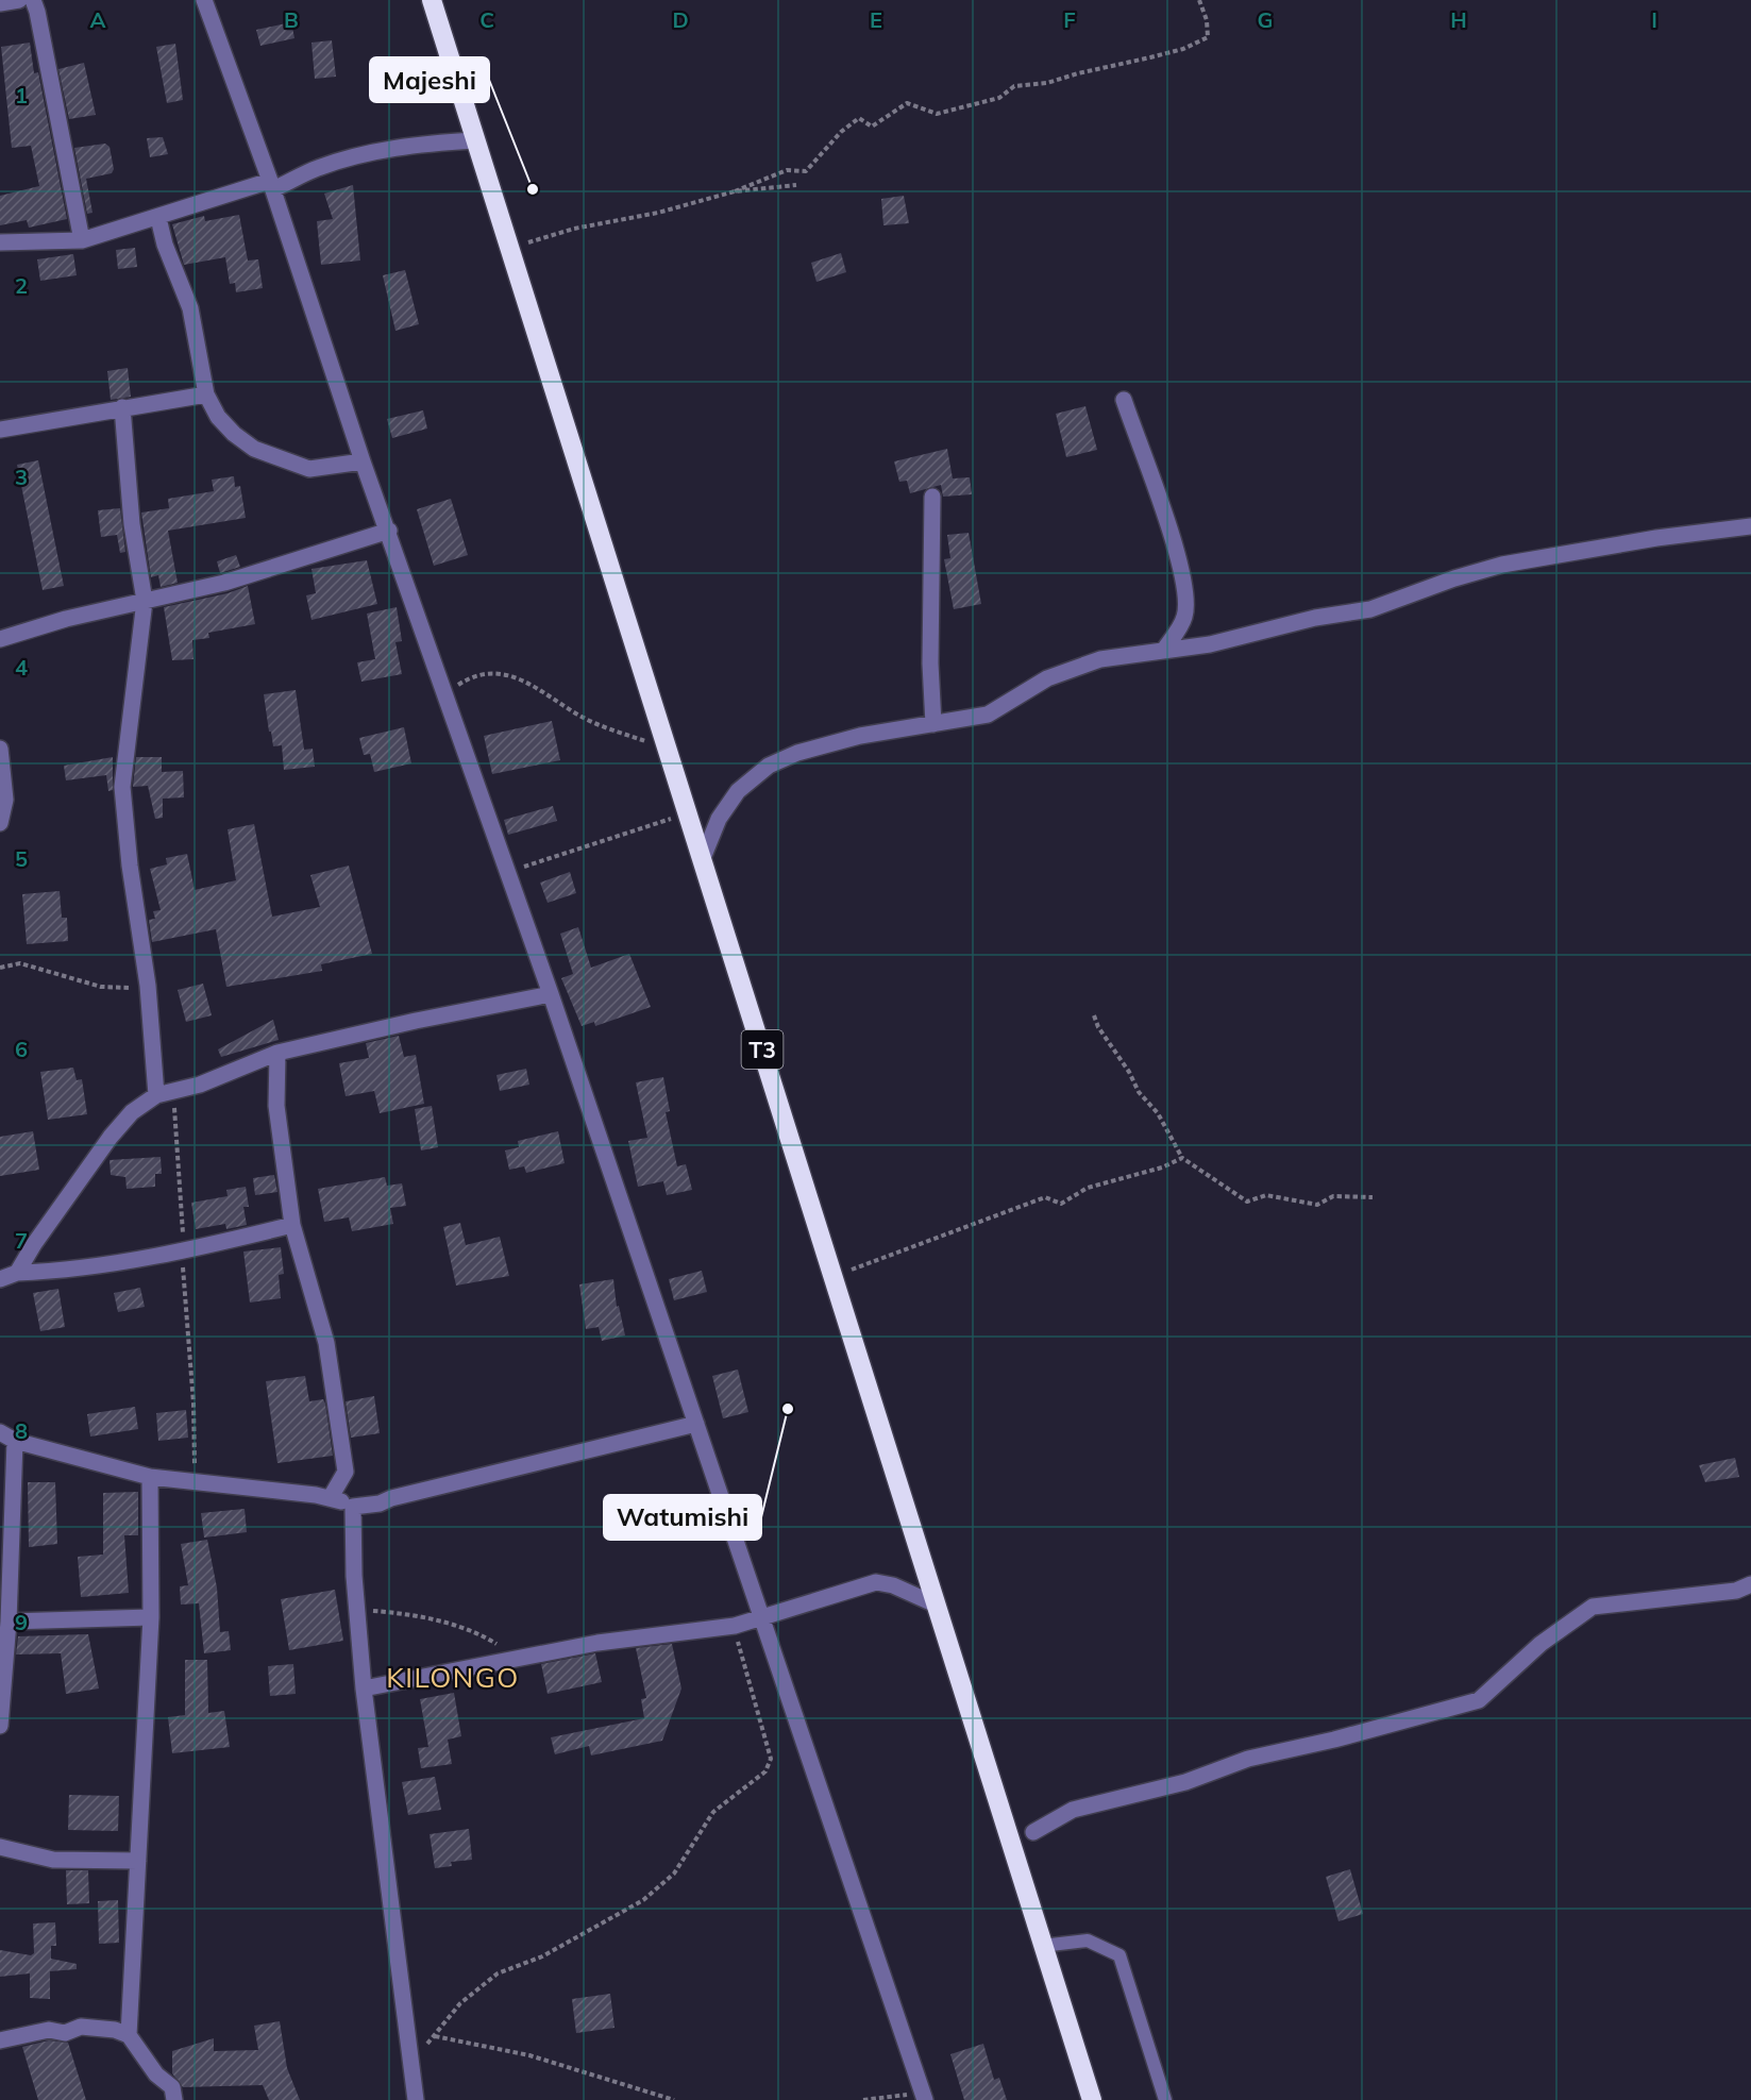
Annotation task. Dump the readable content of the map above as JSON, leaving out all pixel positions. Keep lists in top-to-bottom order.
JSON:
{
  "streets": {
    "highway": ["T3"]
  },
  "districts": ["KILONGO"],
  "places": ["Majeshi", "Watumishi"],
  "grid": {
    "columns": [
      "A",
      "B",
      "C",
      "D",
      "E",
      "F",
      "G",
      "H",
      "I"
    ],
    "rows": [
      "1",
      "2",
      "3",
      "4",
      "5",
      "6",
      "7",
      "8",
      "9"
    ]
  }
}
